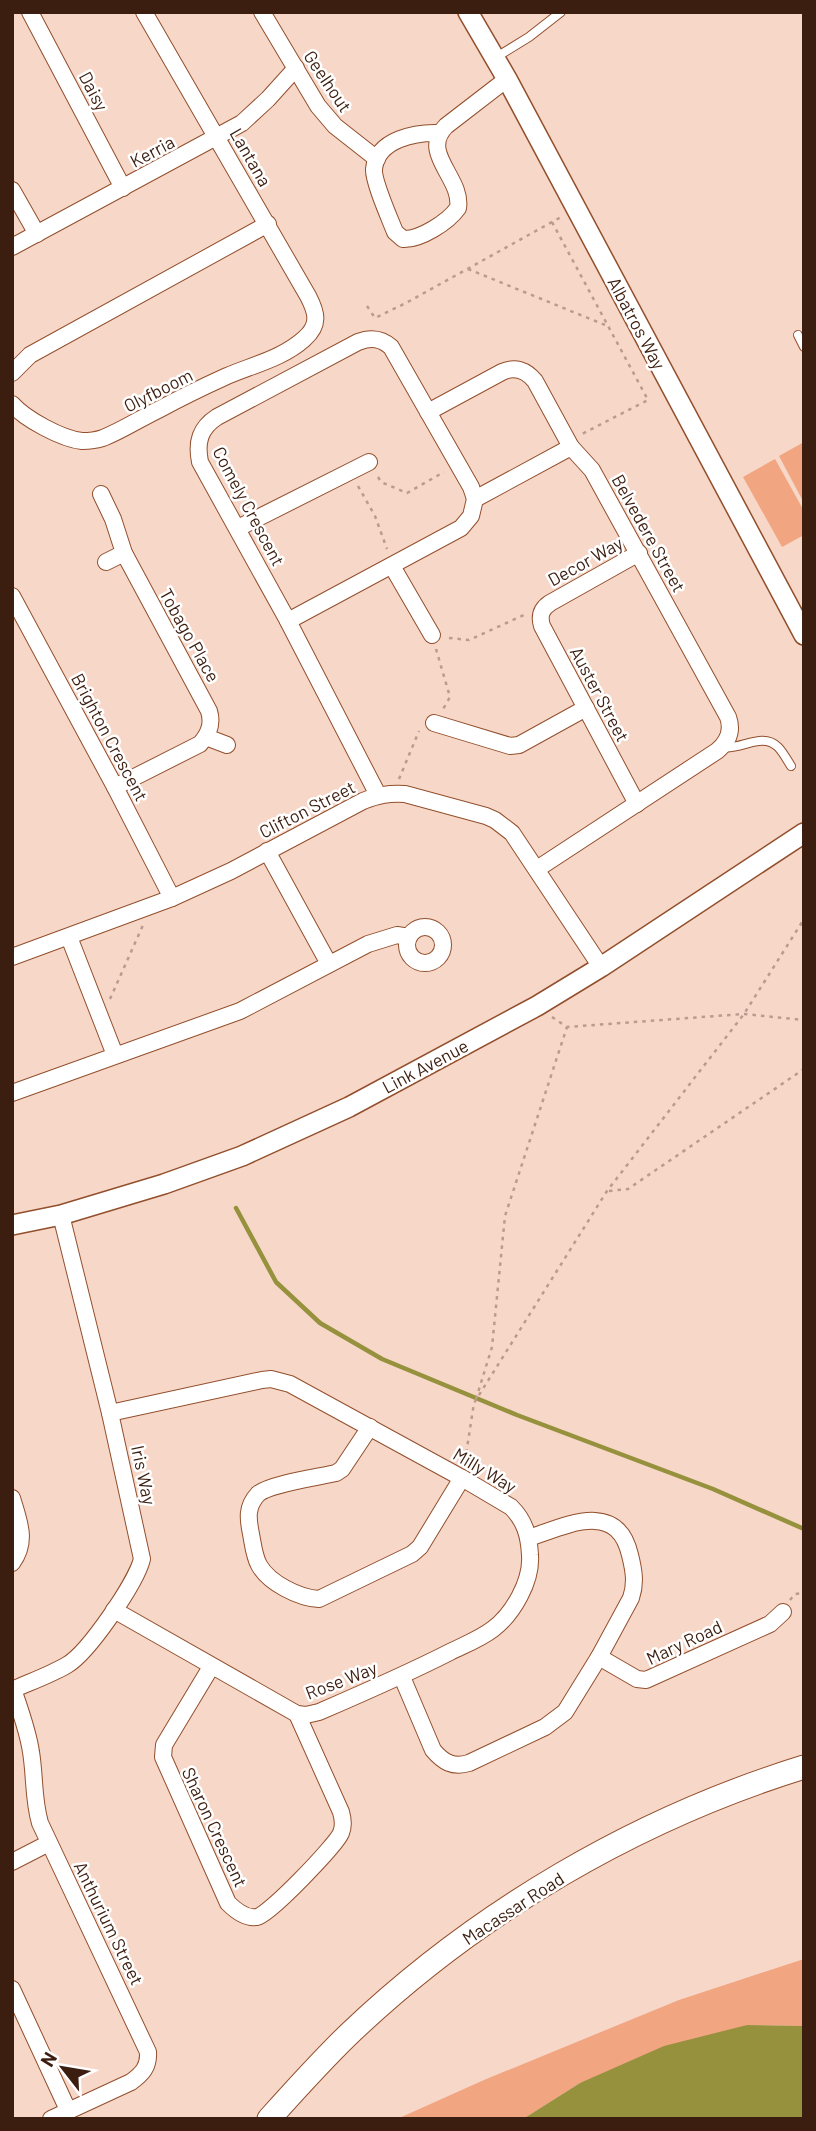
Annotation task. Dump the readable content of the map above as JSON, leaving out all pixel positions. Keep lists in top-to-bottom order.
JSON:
{
  "streets": {
    "main road": ["Macassar Road"],
    "street": [
      "Geelhout",
      "Daisy",
      "Kerria",
      "Lantana",
      "Albatros Way",
      "Olyfboom",
      "Comely Crescent",
      "Belvedere Street",
      "Decor Way",
      "Tobago Place",
      "Auster Street",
      "Brighton Crescent",
      "Clifton Street",
      "Link Avenue",
      "Milly Way",
      "Iris Way",
      "Mary Road",
      "Rose Way",
      "Sharon Crescent",
      "Anthurium Street"
    ]
  },
  "crossings": [
    ["Geelhout", "Kerria"],
    ["Daisy", "Kerria"],
    ["Kerria", "Lantana"],
    ["Lantana", "Olyfboom"],
    ["Comely Crescent", "Belvedere Street"],
    ["Comely Crescent", "Clifton Street"],
    ["Belvedere Street", "Decor Way"],
    ["Decor Way", "Auster Street"],
    ["Brighton Crescent", "Clifton Street"],
    ["Link Avenue", "Iris Way"],
    ["Milly Way", "Iris Way"],
    ["Milly Way", "Rose Way"],
    ["Iris Way", "Rose Way"],
    ["Iris Way", "Anthurium Street"],
    ["Rose Way", "Sharon Crescent"]
  ],
  "north": "top left"
}
